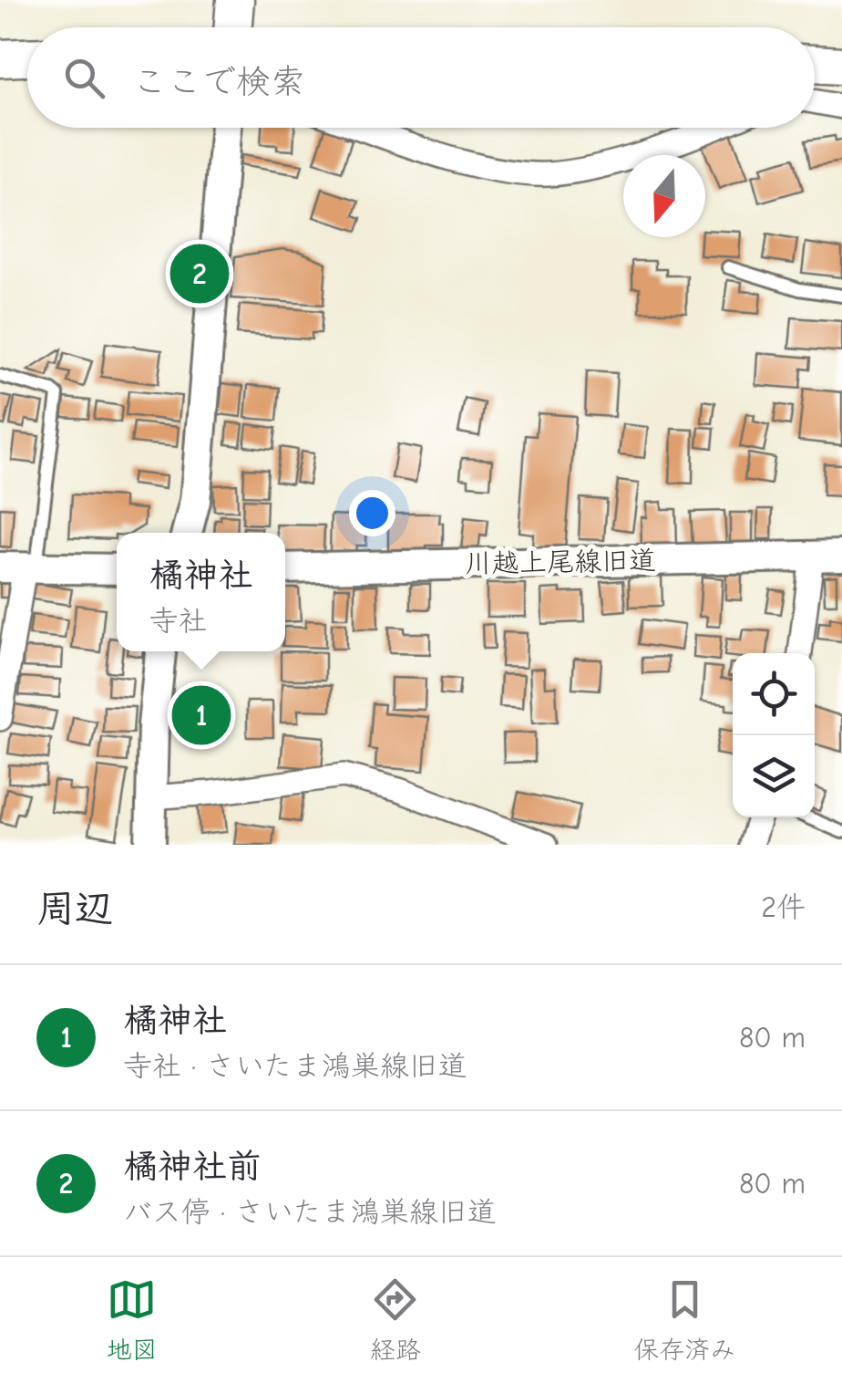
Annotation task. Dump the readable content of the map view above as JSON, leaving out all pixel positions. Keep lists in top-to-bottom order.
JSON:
{
  "streets": {
    "street": ["川越上尾線旧道"]
  },
  "north": "bottom",
  "page": {
    "search": "ここで検索",
    "pins": ["2", "1"],
    "popup": ["橘神社", "寺社"],
    "heading": ["周辺", "2件"],
    "list": [
      {
        "mark": "1",
        "name": "橘神社",
        "note": "寺社 · さいたま鴻巣線旧道",
        "value": "80 m"
      },
      {
        "mark": "2",
        "name": "橘神社前",
        "note": "バス停 · さいたま鴻巣線旧道",
        "value": "80 m"
      }
    ],
    "nav": ["地図", "経路", "保存済み"]
  }
}
